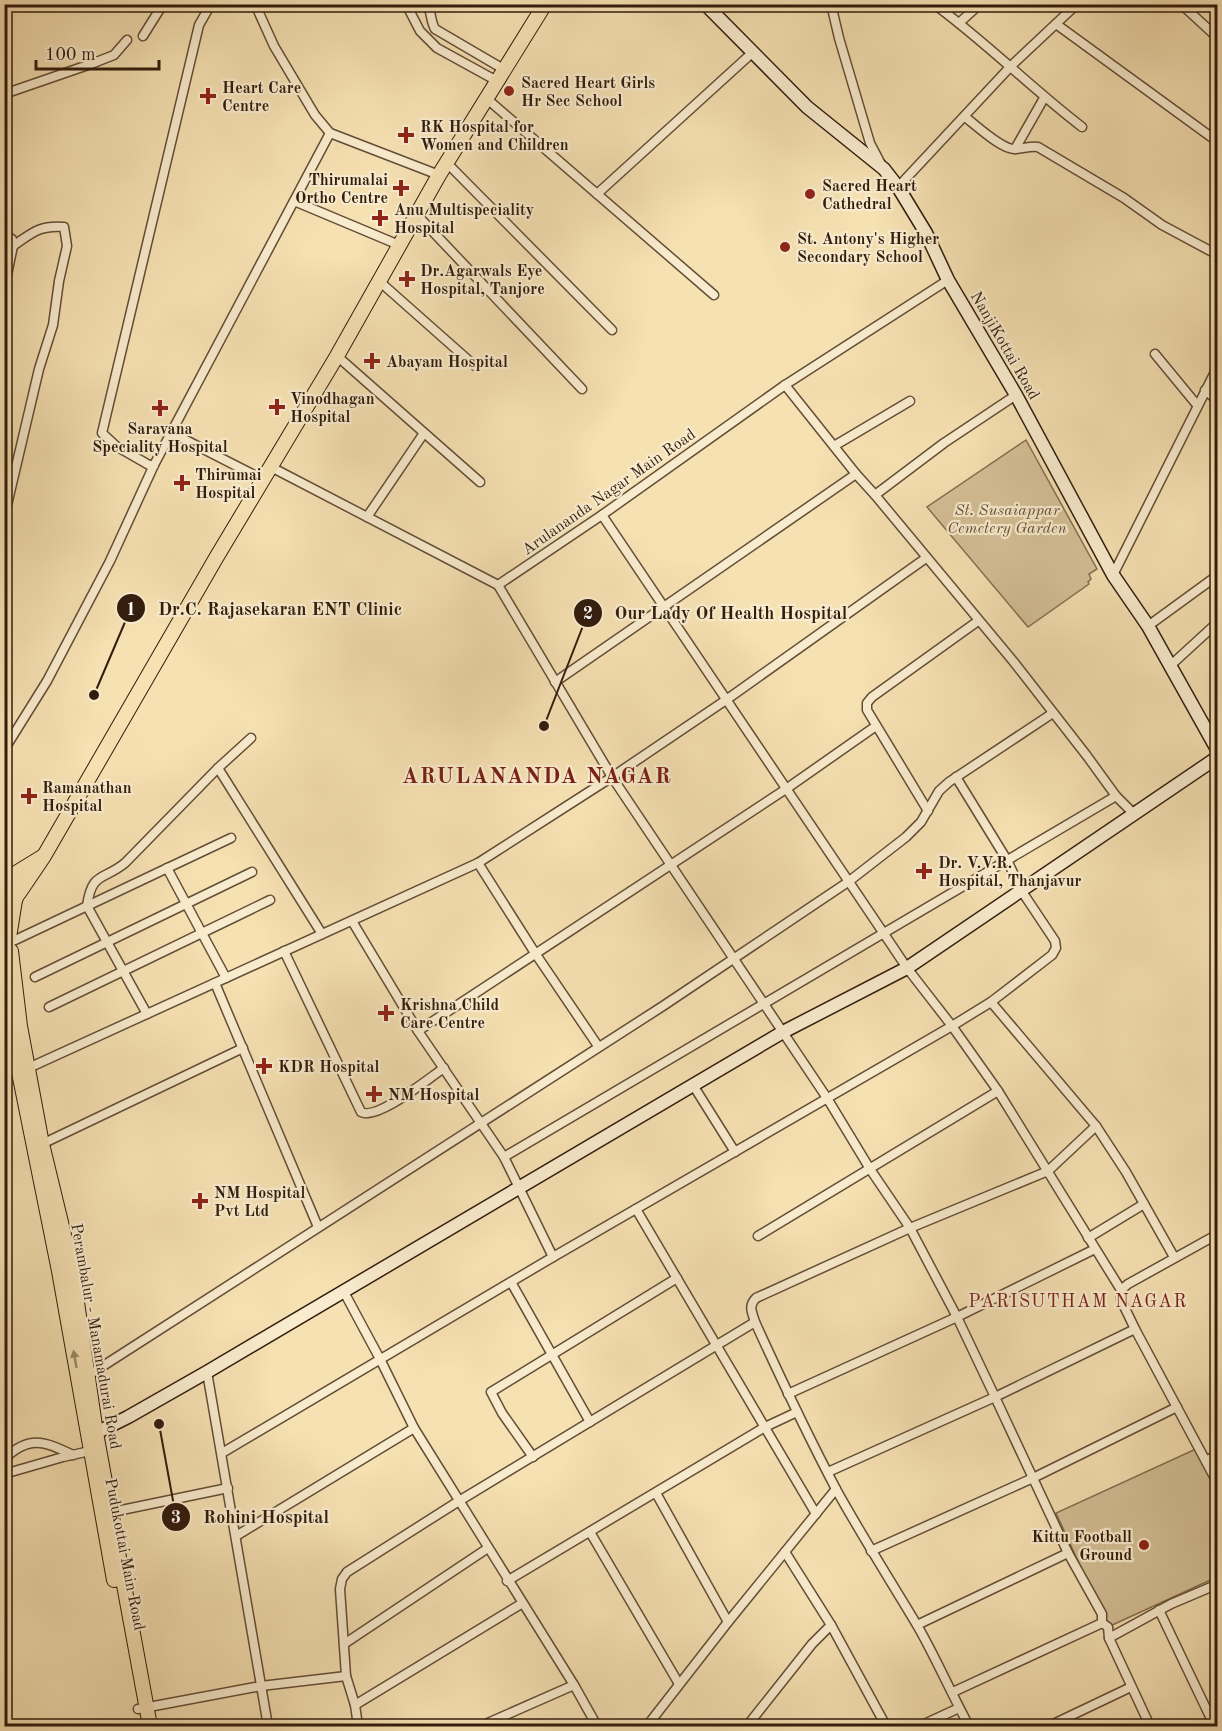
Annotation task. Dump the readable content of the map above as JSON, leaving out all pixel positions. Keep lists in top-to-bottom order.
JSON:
{
  "streets": {
    "main road": ["Perambalur - Manamadurai Road", "Pudukottai Main Road"],
    "street": ["NanjiKottai Road", "Arulananda Nagar Main Road"]
  },
  "crossings": [
    ["NanjiKottai Road", "Arulananda Nagar Main Road"],
    ["Perambalur - Manamadurai Road", "Pudukottai Main Road"]
  ],
  "districts": ["ARULANANDA NAGAR", "PARISUTHAM NAGAR"],
  "parks": ["St. Susaiappar Cemetery Garden"],
  "places": {
    "other": [
      "Sacred Heart Girls Hr Sec School",
      "Sacred Heart Cathedral",
      "St. Antony's Higher Secondary School",
      "Dr.C. Rajasekaran ENT Clinic",
      "Our Lady Of Health Hospital",
      "Rohini Hospital",
      "Kittu Football Ground"
    ],
    "health": [
      "Heart Care Centre",
      "RK Hospital for Women and Children",
      "Thirumalai Ortho Centre",
      "Anu Multispeciality Hospital",
      "Dr.Agarwals Eye Hospital, Tanjore",
      "Abayam Hospital",
      "Vinodhagan Hospital",
      "Saravana Speciality Hospital",
      "Thirumai Hospital",
      "Ramanathan Hospital",
      "Dr. V.V.R. Hospital, Thanjavur",
      "Krishna Child Care Centre",
      "KDR Hospital",
      "NM Hospital",
      "NM Hospital Pvt Ltd"
    ]
  },
  "scale_bar": "100 m"
}
